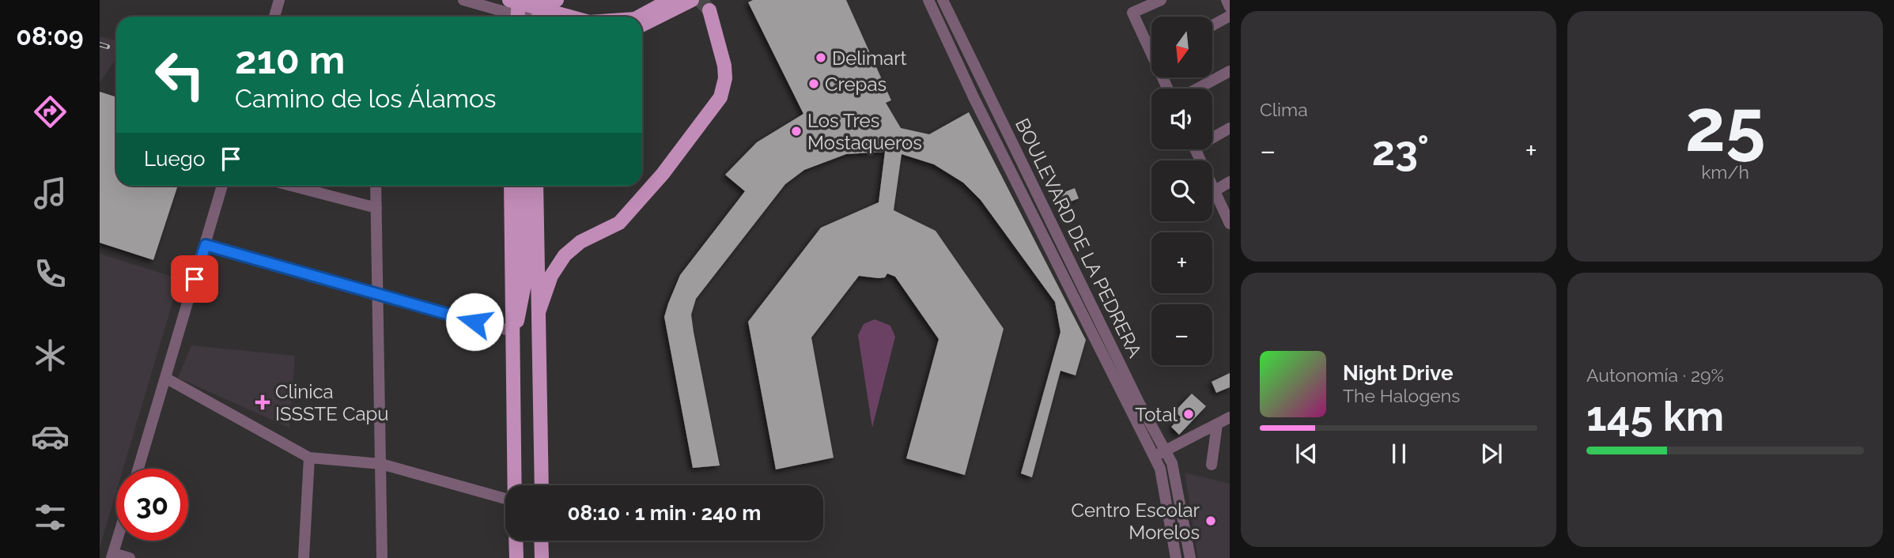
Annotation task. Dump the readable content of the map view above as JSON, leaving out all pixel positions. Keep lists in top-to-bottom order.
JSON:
{
  "streets": {
    "street": ["BOULEVARD DE LA PEDRERA"]
  },
  "places": {
    "other": [
      "Delimart",
      "Crepas",
      "Los Tres Mostaqueros",
      "Total",
      "Centro Escolar Morelos"
    ],
    "health": ["Clinica ISSSTE Capu"]
  },
  "north": "bottom",
  "page": {
    "tabs": "08:09",
    "tile": [
      "Clima",
      ["25", "km/h"],
      ["Autonomía · 29%", "145 km"]
    ],
    "map_buttons": ["+", "−"],
    "turn": ["210 m", "Camino de los Álamos"],
    "heat": ["−", "23°", "+"],
    "then": "Luego",
    "song": ["Night Drive", "The Halogens"],
    "limit": "30",
    "trip": "08:10 · 1 min · 240 m"
  }
}
